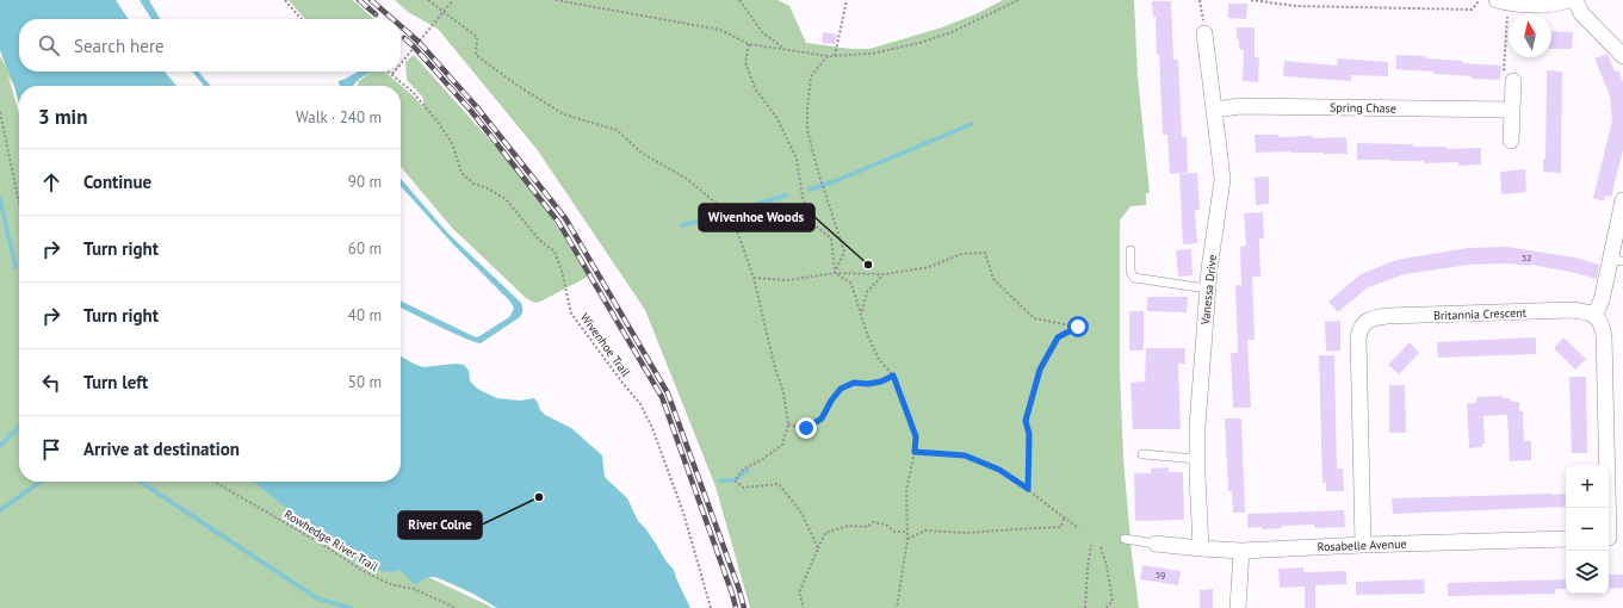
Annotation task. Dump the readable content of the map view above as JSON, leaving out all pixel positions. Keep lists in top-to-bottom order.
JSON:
{
  "streets": {
    "street": [
      "Spring Chase",
      "Vanessa Drive",
      "Britannia Crescent",
      "Rosabelle Avenue"
    ],
    "path": ["Wivenhoe Trail", "Rowhedge River Trail"]
  },
  "crossings": [
    ["Spring Chase", "Vanessa Drive"],
    ["Vanessa Drive", "Rosabelle Avenue"],
    ["Britannia Crescent", "Rosabelle Avenue"]
  ],
  "places": ["Wivenhoe Woods", "River Colne"],
  "house_numbers": ["32", "59"],
  "north": "top",
  "page": {
    "search": "Search here",
    "heading": ["3 min", "Walk · 240 m"],
    "list": [
      ["Continue", "90 m"],
      ["Turn right", "60 m"],
      ["Turn right", "40 m"],
      ["Turn left", "50 m"],
      "Arrive at destination"
    ],
    "map_buttons": ["+", "−"]
  }
}
